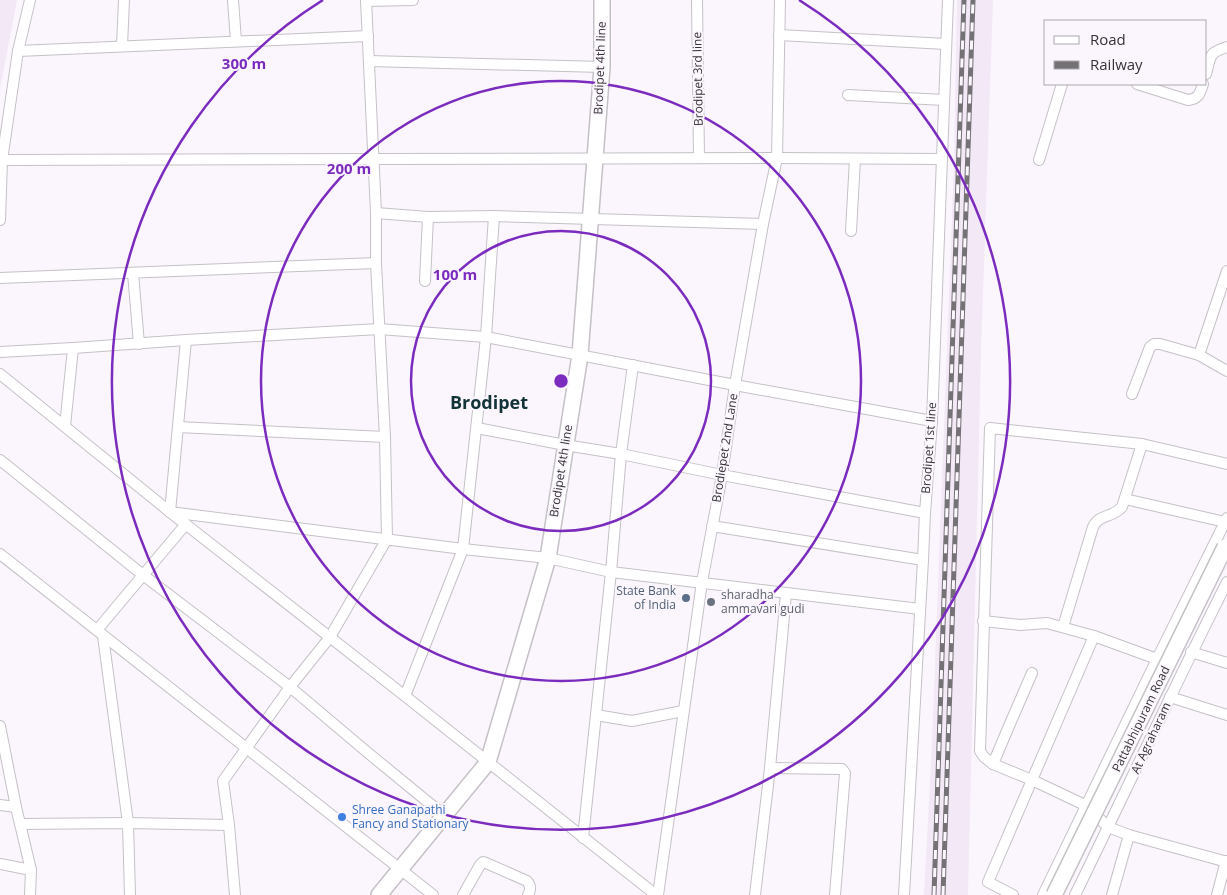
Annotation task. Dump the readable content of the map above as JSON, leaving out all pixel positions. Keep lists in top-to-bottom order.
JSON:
{
  "streets": {
    "street": [
      "Brodipet 4th line",
      "Brodipet 3rd line",
      "Brodiepet 2nd Lane",
      "Brodipet 1st line",
      "Pattabhipuram Road",
      "At Agraharam"
    ]
  },
  "districts": ["Brodipet"],
  "places": ["State Bank of India", "sharadha ammavari gudi", "Shree Ganapathi Fancy and Stationary"],
  "legend": ["Road", "Railway"],
  "rings": ["300 m", "200 m", "100 m"]
}
